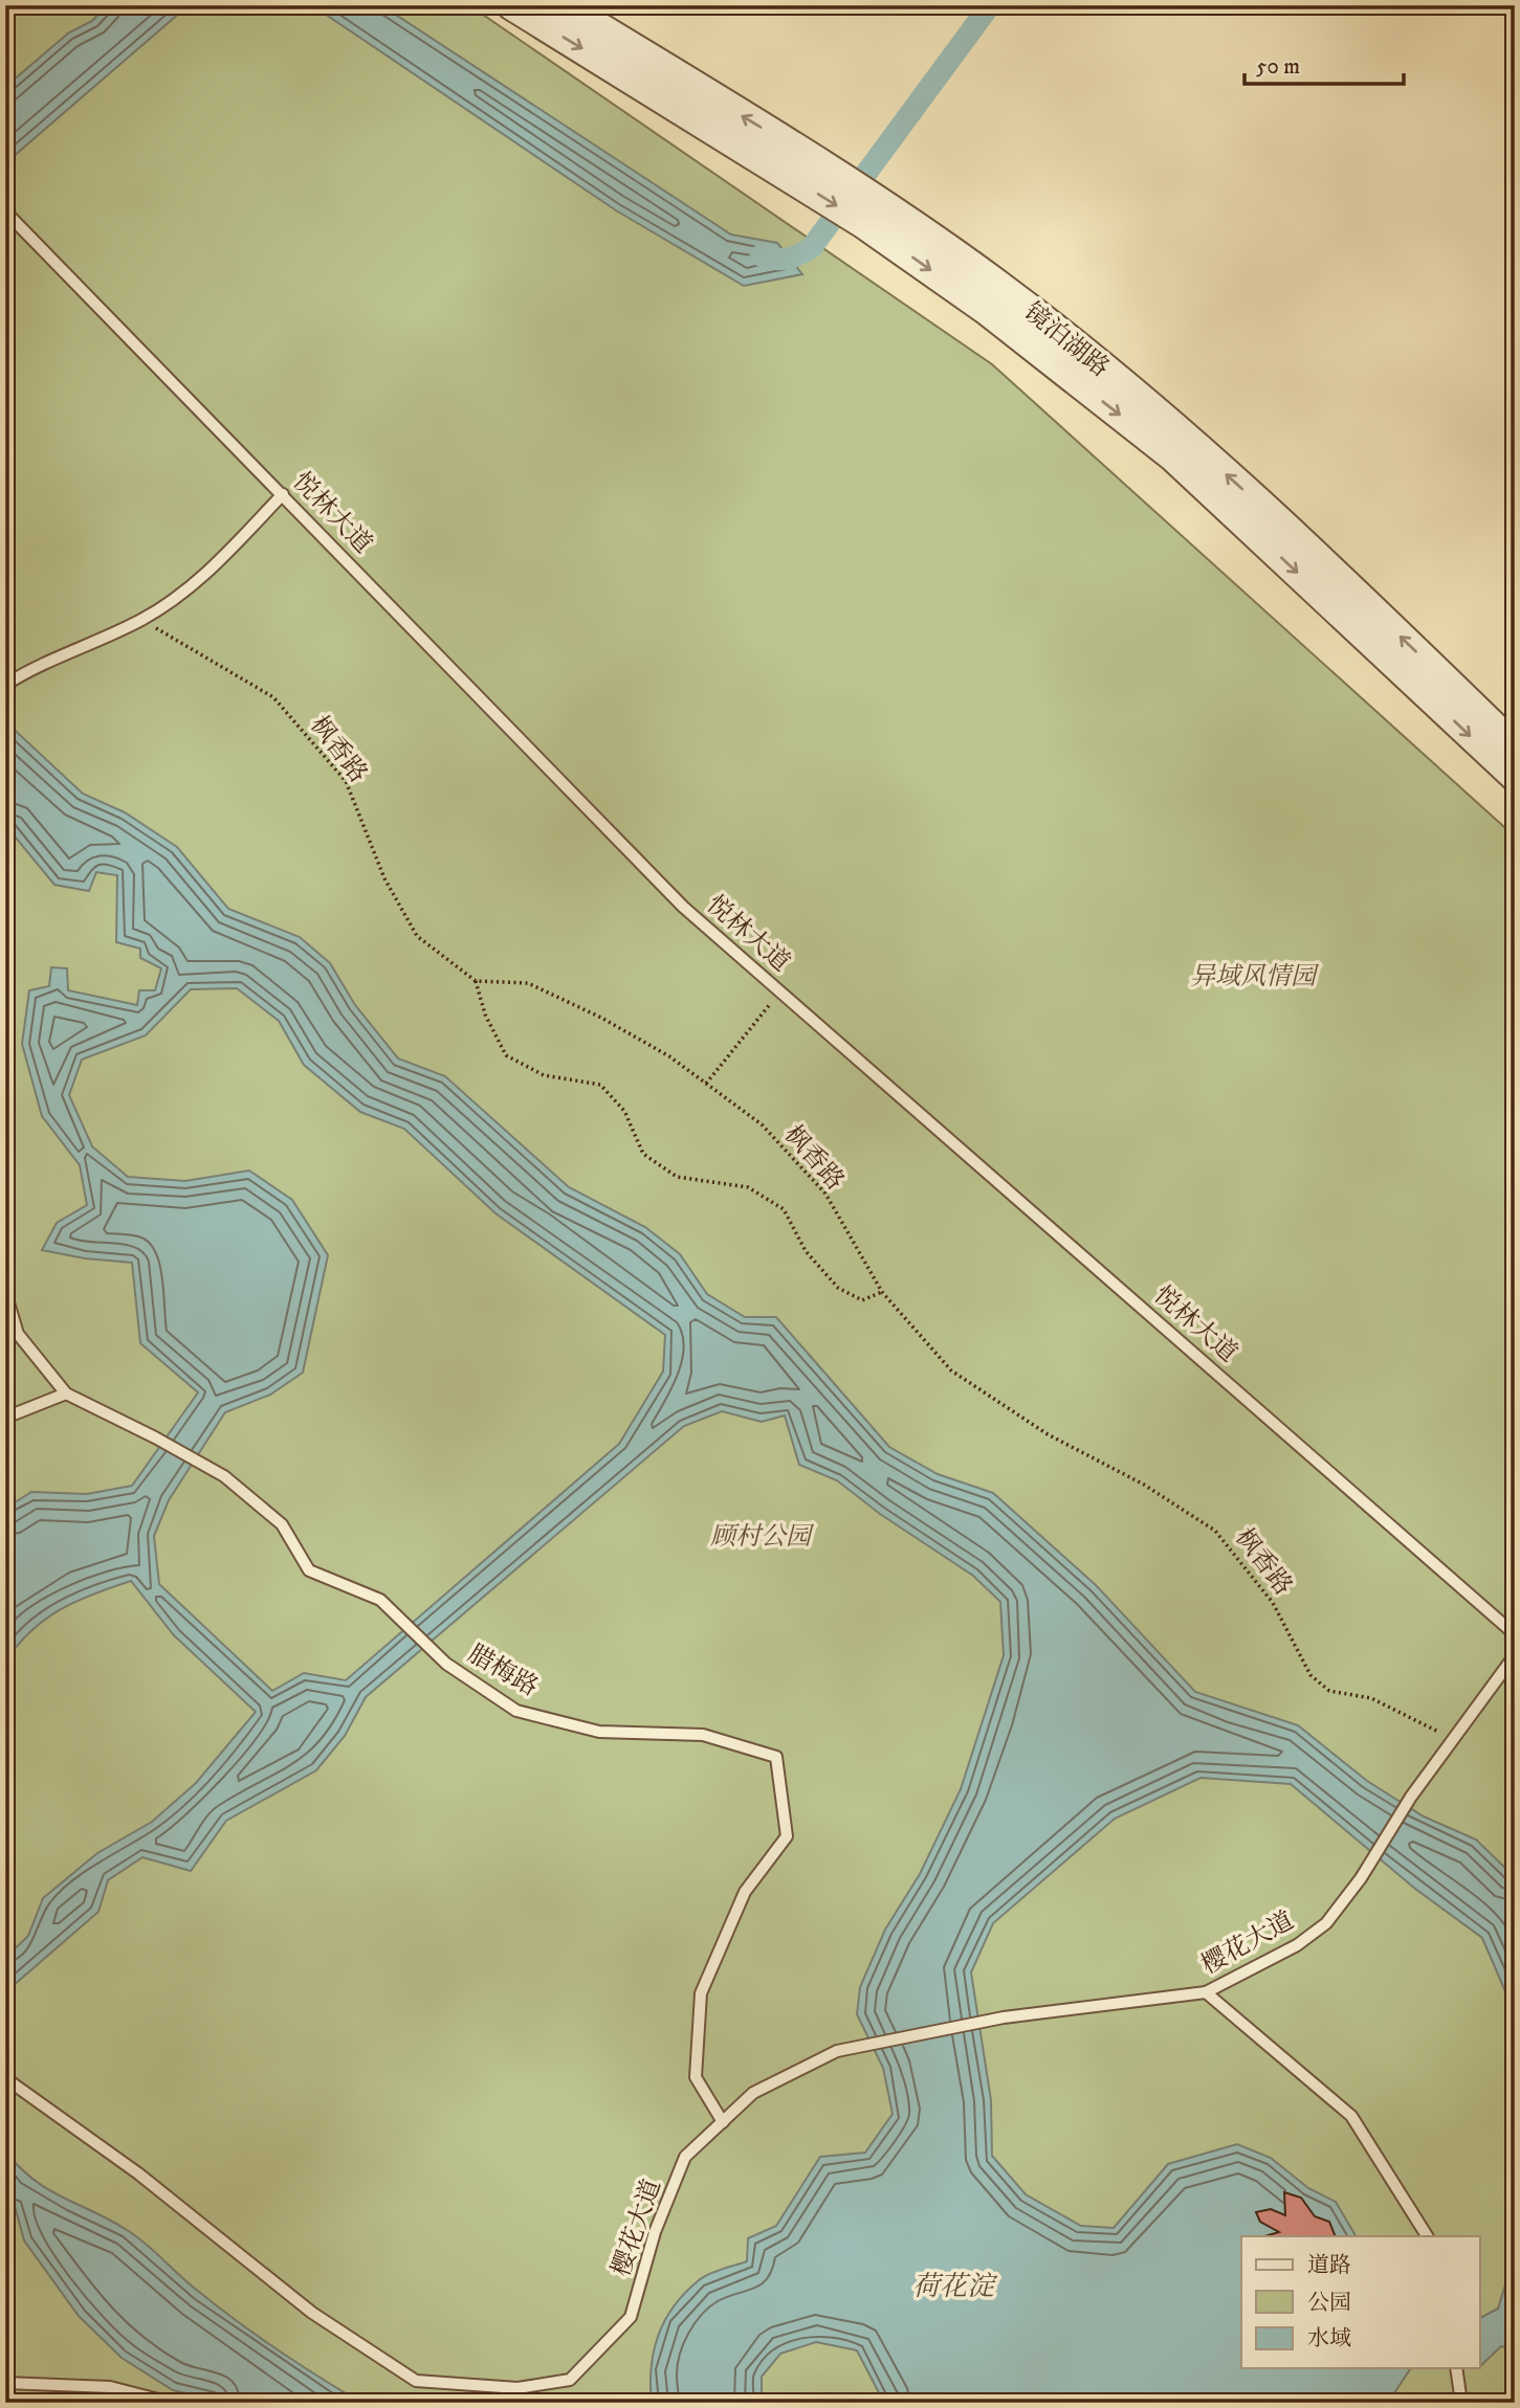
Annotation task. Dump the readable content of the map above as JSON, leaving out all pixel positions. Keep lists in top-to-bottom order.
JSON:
{
  "streets": {
    "street": ["镜泊湖路"],
    "lane": ["悦林大道", "腊梅路", "樱花大道"],
    "path": ["枫香路"]
  },
  "crossings": [
    ["枫香路", "樱花大道"],
    ["腊梅路", "樱花大道"]
  ],
  "water": ["荷花淀"],
  "parks": ["异域风情园", "顾村公园"],
  "legend": ["道路", "公园", "水域"],
  "scale_bar": "50 m"
}
